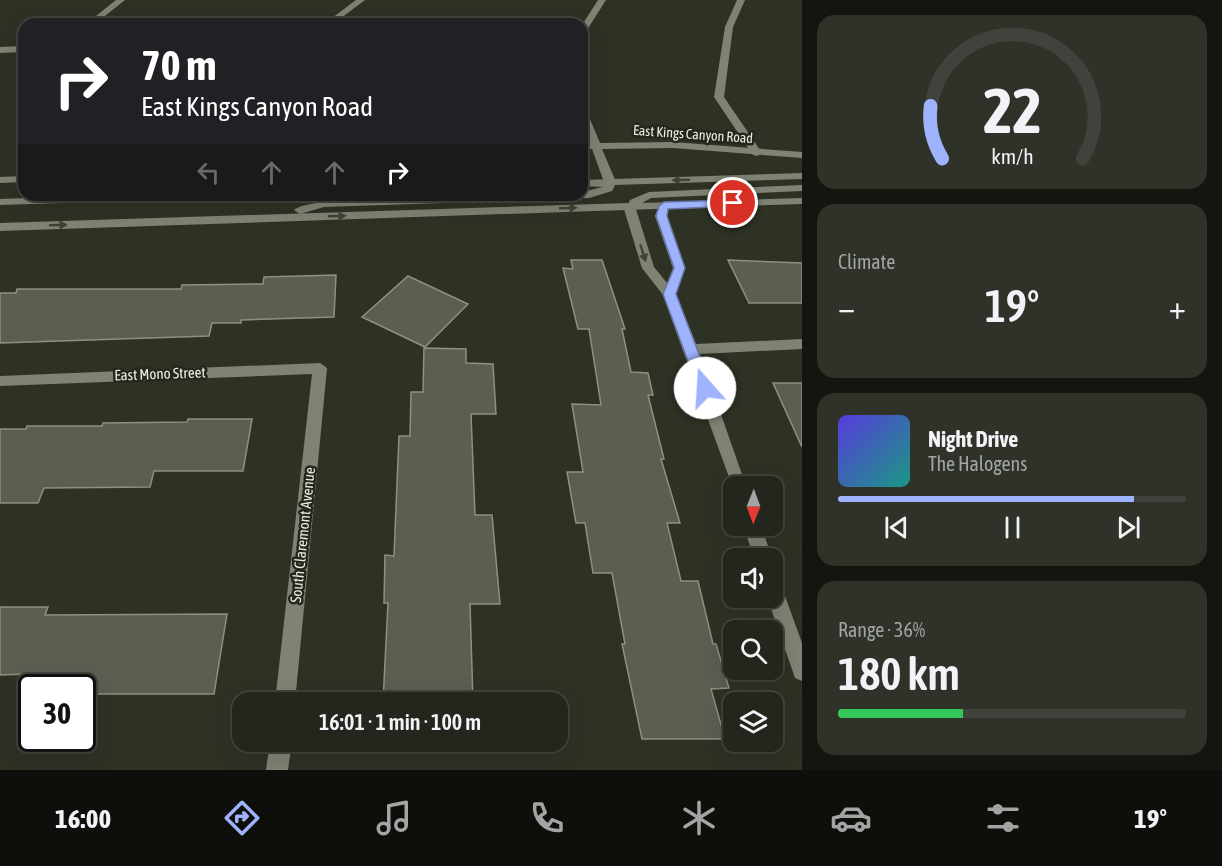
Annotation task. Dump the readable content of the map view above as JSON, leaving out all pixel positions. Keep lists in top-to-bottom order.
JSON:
{
  "streets": {
    "street": ["East Kings Canyon Road", "East Mono Street", "South Claremont Avenue"]
  },
  "crossings": [
    ["East Mono Street", "South Claremont Avenue"]
  ],
  "north": "bottom",
  "page": {
    "turn": ["70 m", "East Kings Canyon Road"],
    "tile": [
      "Climate",
      ["Range · 36%", "180 km"]
    ],
    "heat": ["−", "19°", "+"],
    "song": ["Night Drive", "The Halogens"],
    "limit": "30",
    "trip": "16:01 · 1 min · 100 m",
    "tabs": ["16:00", "19°"],
    "gauge": ["22", "km/h"]
  }
}
